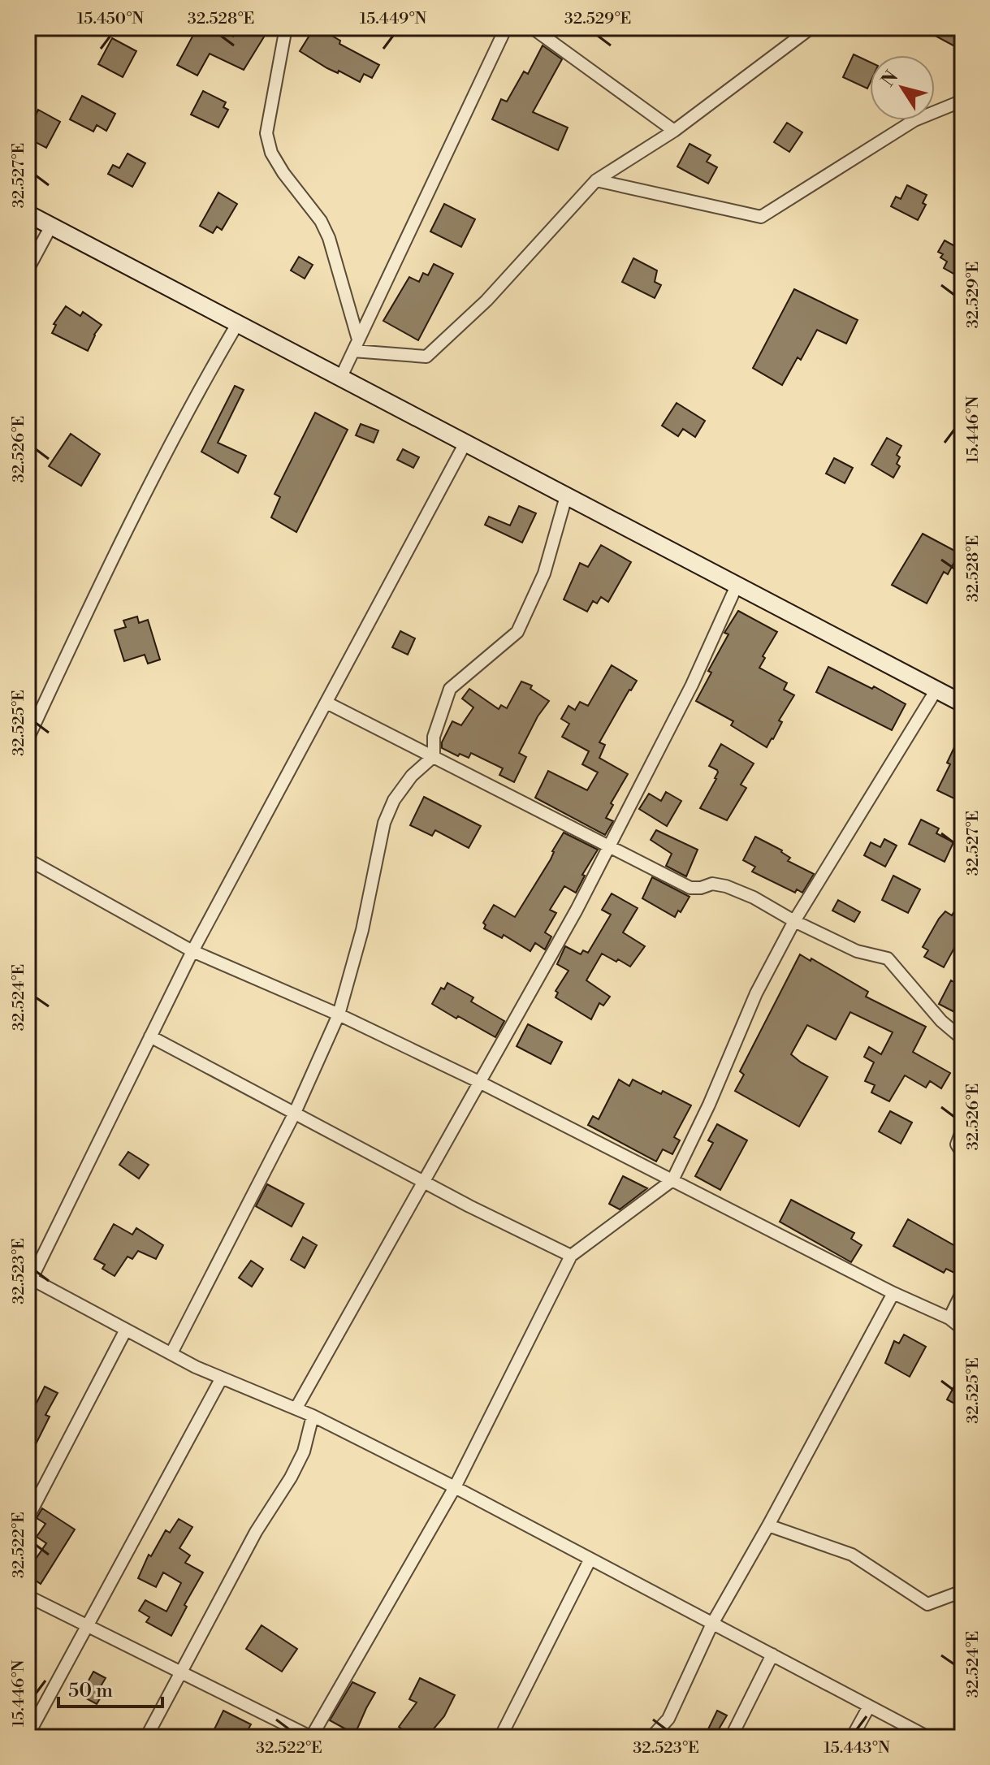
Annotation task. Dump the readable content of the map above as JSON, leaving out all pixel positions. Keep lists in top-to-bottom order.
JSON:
{
  "scale_bar": "50 m",
  "north": "top left",
  "coordinates": [
    "15.450°N",
    "32.528°E",
    "15.449°N",
    "32.529°E",
    "32.527°E",
    "15.446°N",
    "32.526°E",
    "32.525°E",
    "32.524°E",
    "32.523°E",
    "32.522°E",
    "15.443°N"
  ]
}
